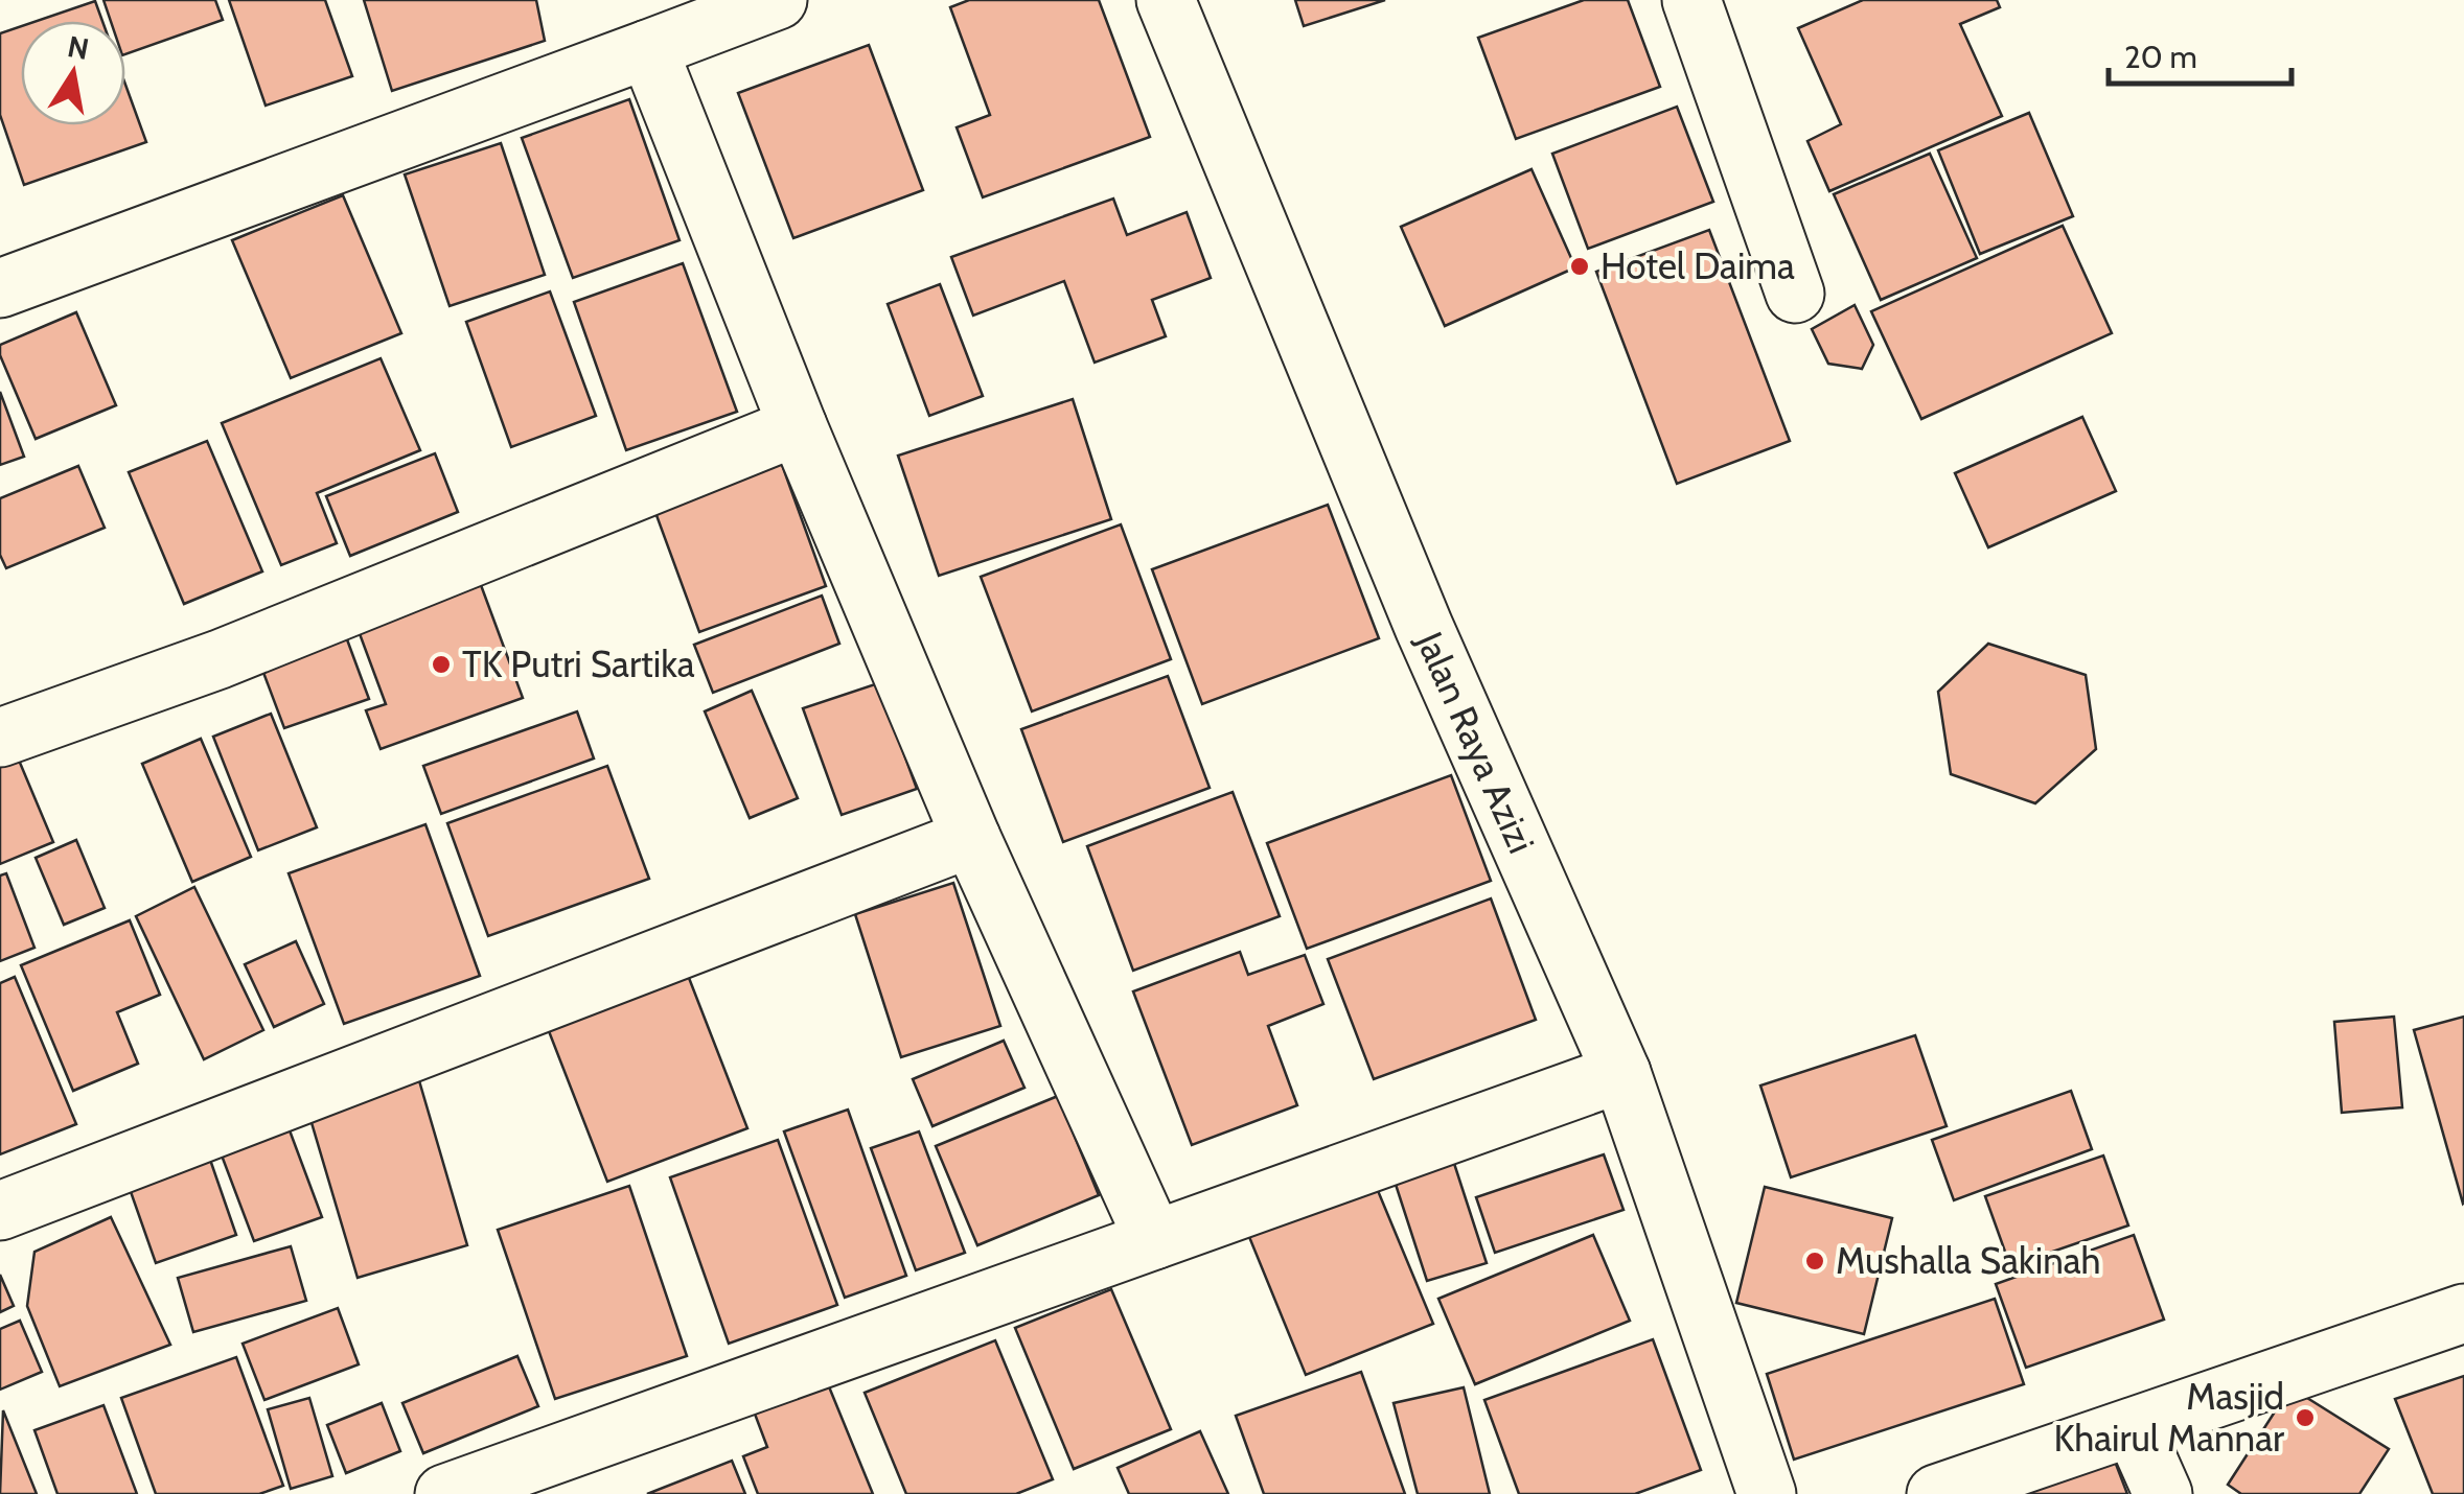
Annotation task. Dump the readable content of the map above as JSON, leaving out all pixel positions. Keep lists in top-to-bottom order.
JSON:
{
  "streets": {
    "street": ["Jalan Raya Azizi"]
  },
  "places": [
    "Hotel Daima",
    "TK Putri Sartika",
    "Mushalla Sakinah",
    "Masjid Khairul Mannar"
  ],
  "scale_bar": "20 m",
  "north": "top"
}
